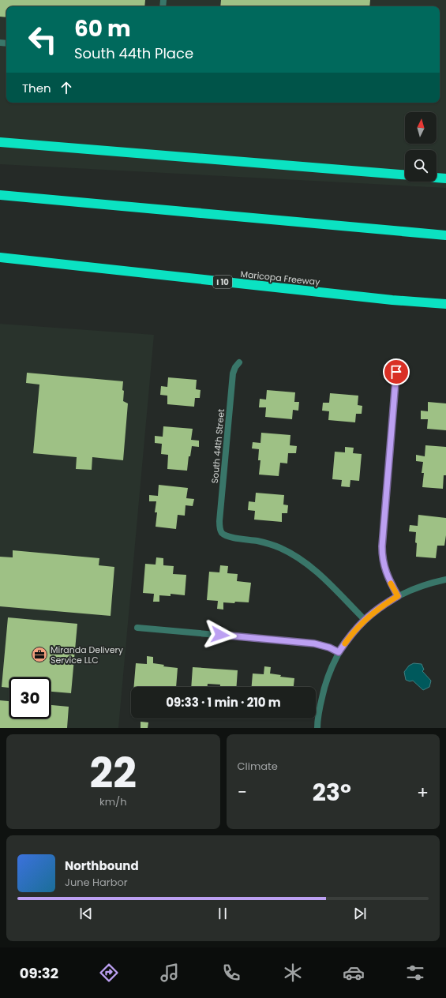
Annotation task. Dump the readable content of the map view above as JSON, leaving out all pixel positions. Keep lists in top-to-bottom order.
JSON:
{
  "streets": {
    "highway": ["Maricopa Freeway", "I 10"],
    "street": ["South 44th Street"]
  },
  "places": {
    "office": ["Miranda Delivery Service LLC"]
  },
  "north": "top",
  "page": {
    "turn": ["60 m", "South 44th Place"],
    "then": "Then",
    "limit": "30",
    "trip": "09:33 · 1 min · 210 m",
    "tile": [
      ["22", "km/h"],
      "Climate"
    ],
    "heat": ["−", "23°", "+"],
    "song": ["Northbound", "June Harbor"],
    "tabs": "09:32"
  }
}
